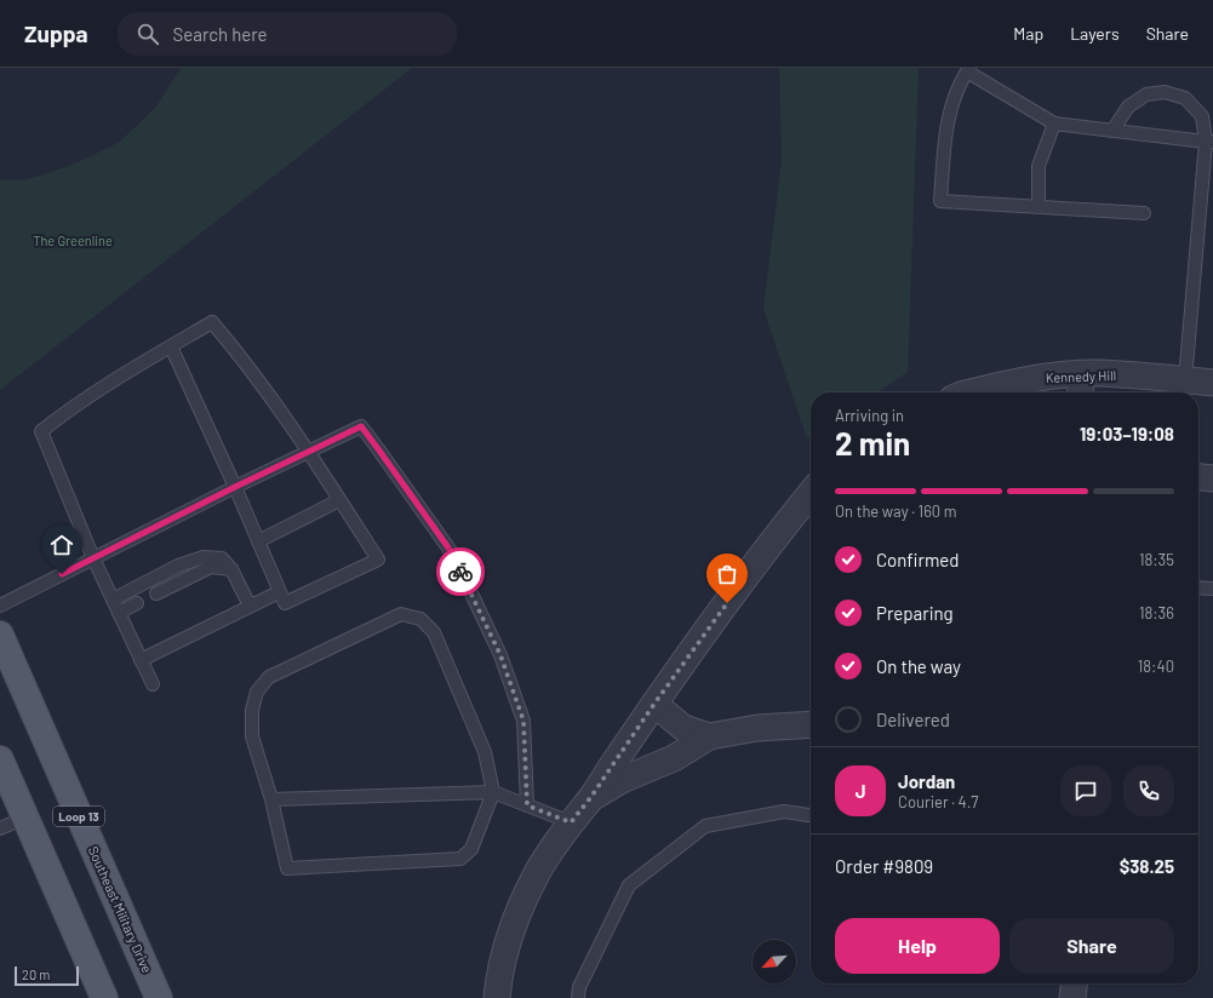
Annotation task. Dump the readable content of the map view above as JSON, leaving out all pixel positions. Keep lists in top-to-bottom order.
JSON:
{
  "streets": {
    "main road": ["Loop 13", "Southeast Military Drive"],
    "street": ["Kennedy Hill"]
  },
  "parks": ["The Greenline"],
  "scale_bar": "20 m",
  "north": "bottom left",
  "page": {
    "header": "Zuppa",
    "search": "Search here",
    "nav": ["Map", "Layers", "Share"],
    "heading": ["2 min", "Arriving in", "19:03–19:08"],
    "panel": [
      "Jordan",
      "Courier · 4.7",
      "Order #9809",
      "$38.25"
    ],
    "bar": "On the way · 160 m",
    "list": [
      ["Confirmed", "18:35"],
      ["Preparing", "18:36"],
      ["On the way", "18:40"],
      "Delivered"
    ],
    "round": "J",
    "buttons": ["Help", "Share"],
    "scale": "20 m"
  }
}
